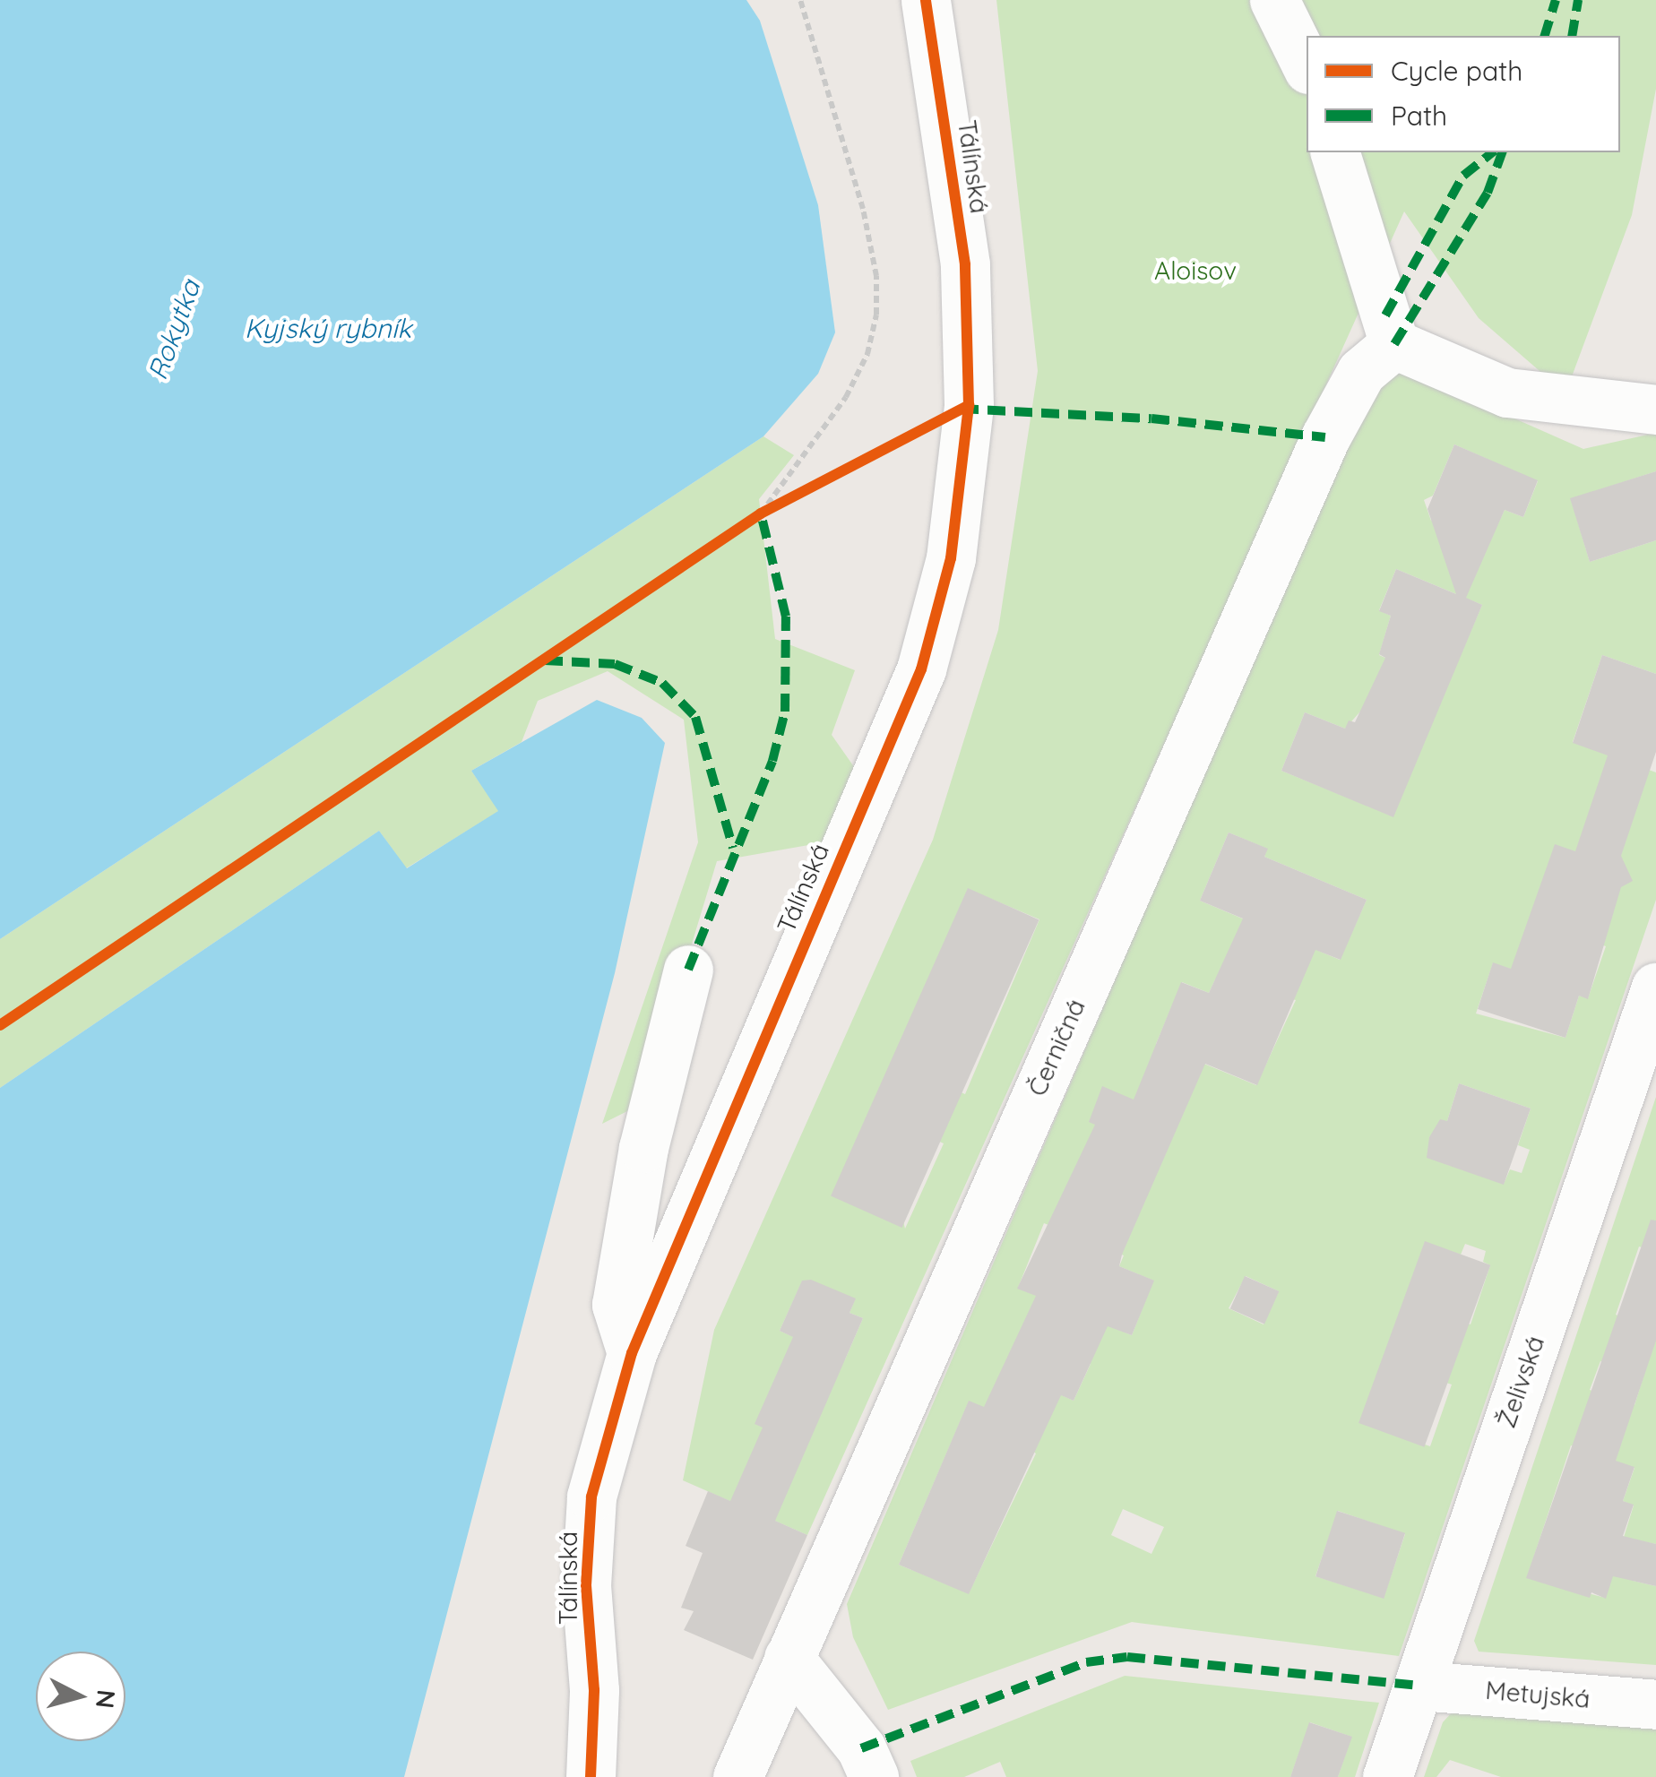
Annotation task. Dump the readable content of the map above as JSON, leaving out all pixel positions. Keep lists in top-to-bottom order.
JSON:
{
  "streets": {
    "street": [
      "Tálínská",
      "Černičná",
      "Želivská",
      "Metujská"
    ]
  },
  "crossings": [
    ["Želivská", "Metujská"]
  ],
  "water": ["Kyjský rybník", "Rokytka"],
  "parks": ["Aloisov"],
  "legend": ["Cycle path", "Path"],
  "north": "right"
}
